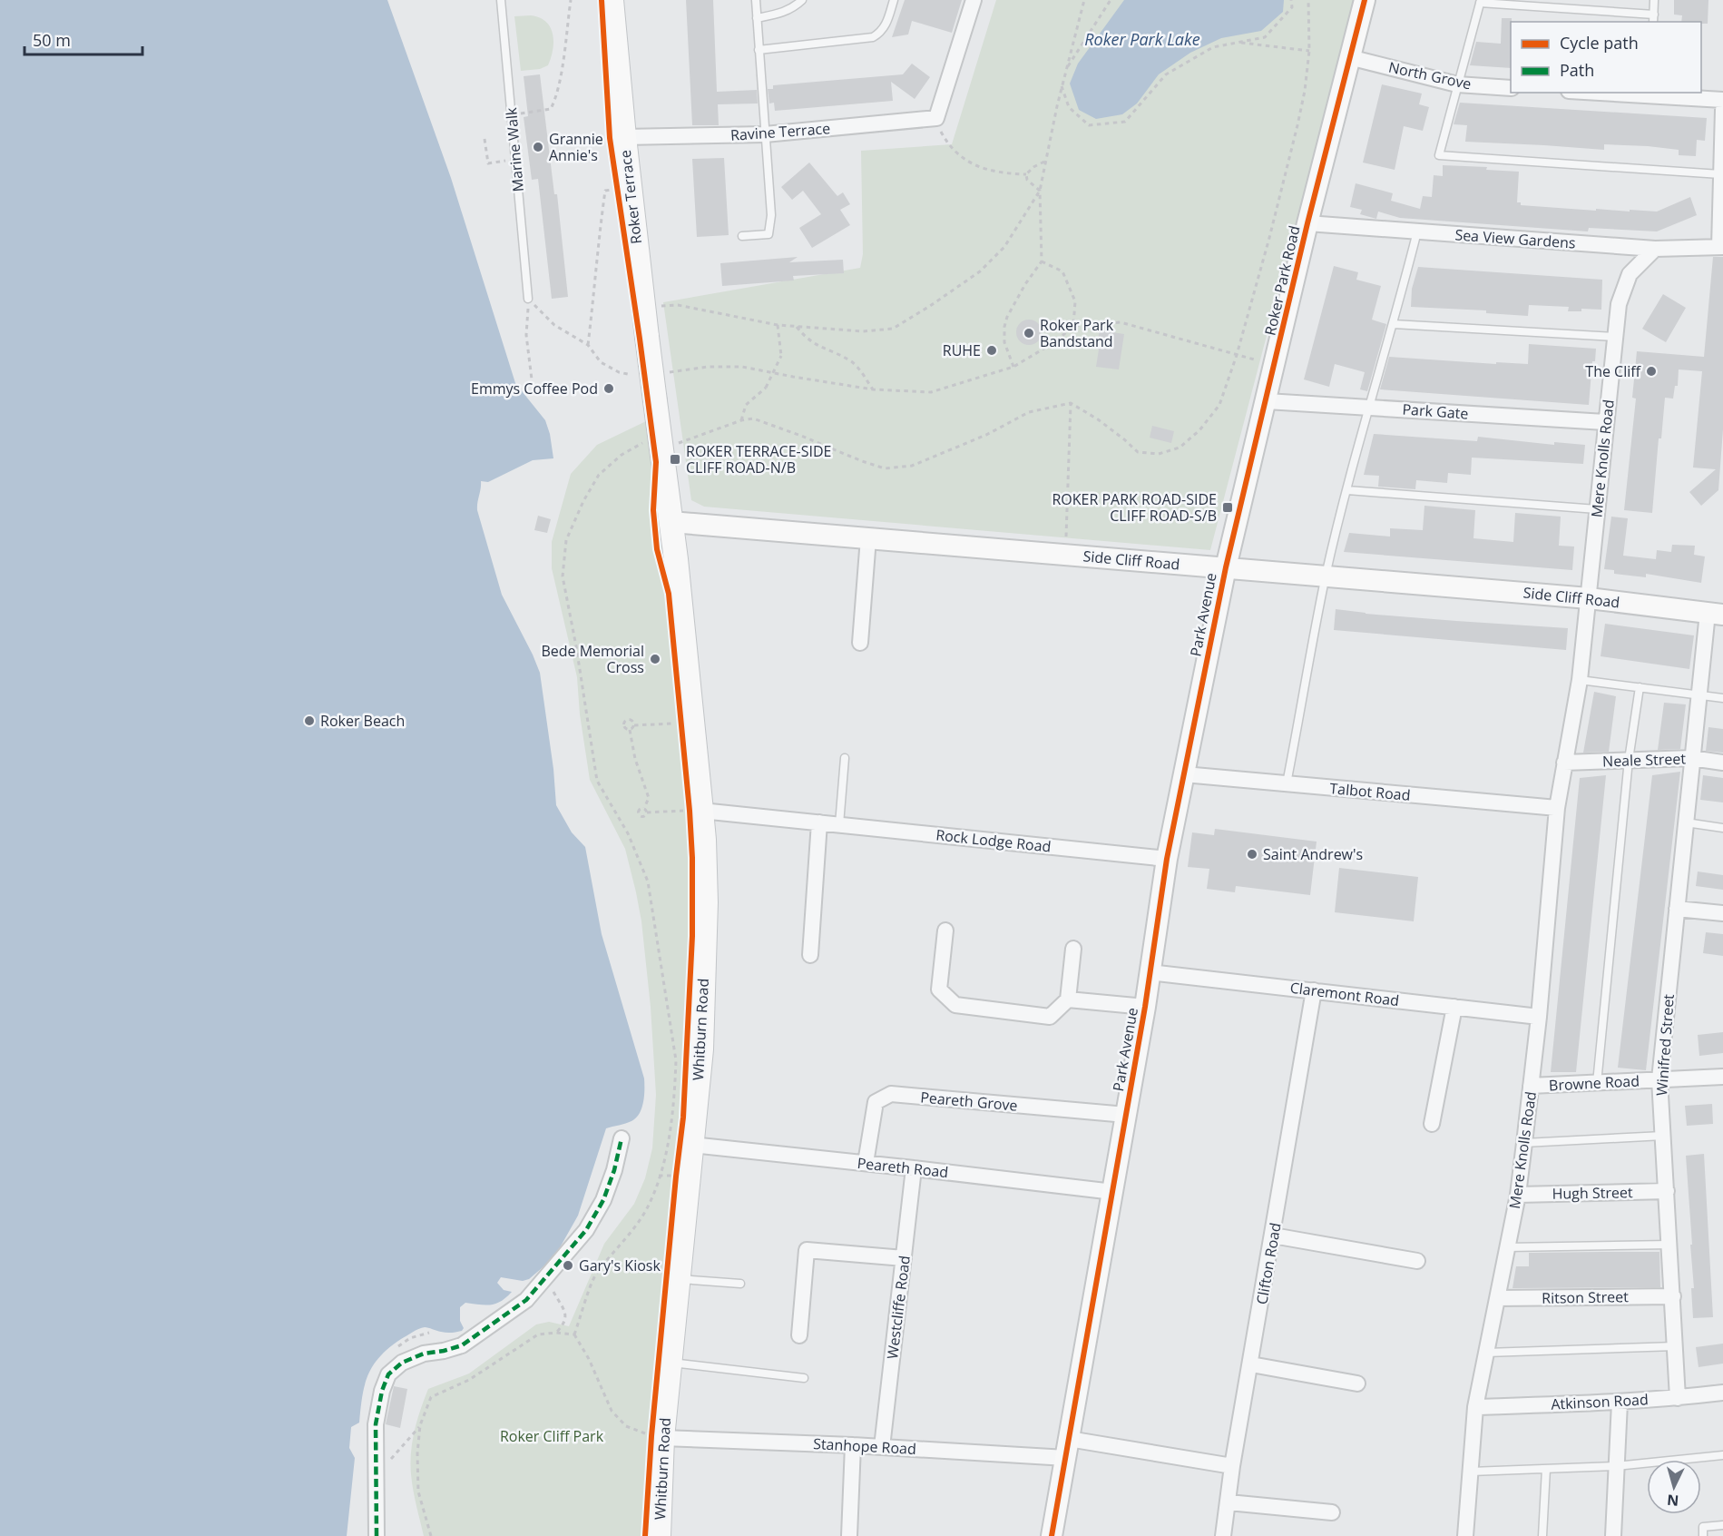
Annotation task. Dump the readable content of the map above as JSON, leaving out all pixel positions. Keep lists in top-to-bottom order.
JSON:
{
  "streets": {
    "main road": ["Roker Terrace", "Whitburn Road"],
    "street": [
      "North Grove",
      "Ravine Terrace",
      "Sea View Gardens",
      "Roker Park Road",
      "Park Gate",
      "Mere Knolls Road",
      "Side Cliff Road",
      "Park Avenue",
      "Neale Street",
      "Talbot Road",
      "Rock Lodge Road",
      "Claremont Road",
      "Winifred Street",
      "Browne Road",
      "Peareth Grove",
      "Peareth Road",
      "Hugh Street",
      "Clifton Road",
      "Ritson Street",
      "Westcliffe Road",
      "Atkinson Road",
      "Stanhope Road"
    ],
    "lane": ["Marine Walk"]
  },
  "crossings": [
    ["North Grove", "Roker Park Road"],
    ["Ravine Terrace", "Roker Terrace"],
    ["Roker Terrace", "Side Cliff Road"],
    ["Roker Terrace", "Whitburn Road"],
    ["Sea View Gardens", "Roker Park Road"],
    ["Sea View Gardens", "Mere Knolls Road"],
    ["Roker Park Road", "Park Gate"],
    ["Roker Park Road", "Side Cliff Road"],
    ["Roker Park Road", "Park Avenue"],
    ["Park Gate", "Mere Knolls Road"],
    ["Mere Knolls Road", "Side Cliff Road"],
    ["Mere Knolls Road", "Neale Street"],
    ["Mere Knolls Road", "Talbot Road"],
    ["Mere Knolls Road", "Claremont Road"],
    ["Mere Knolls Road", "Browne Road"],
    ["Mere Knolls Road", "Hugh Street"],
    ["Mere Knolls Road", "Ritson Street"],
    ["Mere Knolls Road", "Atkinson Road"],
    ["Side Cliff Road", "Park Avenue"],
    ["Side Cliff Road", "Whitburn Road"],
    ["Side Cliff Road", "Winifred Street"],
    ["Park Avenue", "Talbot Road"],
    ["Park Avenue", "Rock Lodge Road"],
    ["Park Avenue", "Claremont Road"],
    ["Park Avenue", "Peareth Grove"],
    ["Park Avenue", "Peareth Road"],
    ["Park Avenue", "Stanhope Road"],
    ["Neale Street", "Winifred Street"],
    ["Rock Lodge Road", "Whitburn Road"],
    ["Claremont Road", "Clifton Road"],
    ["Whitburn Road", "Peareth Road"],
    ["Whitburn Road", "Stanhope Road"],
    ["Winifred Street", "Browne Road"],
    ["Winifred Street", "Hugh Street"],
    ["Winifred Street", "Ritson Street"],
    ["Winifred Street", "Atkinson Road"],
    ["Peareth Grove", "Peareth Road"],
    ["Peareth Road", "Westcliffe Road"],
    ["Clifton Road", "Stanhope Road"],
    ["Westcliffe Road", "Stanhope Road"]
  ],
  "water": ["Roker Park Lake"],
  "parks": ["Roker Cliff Park"],
  "places": {
    "other": [
      "Grannie Annie's",
      "Roker Park Bandstand",
      "RUHE",
      "The Cliff",
      "Emmys Coffee Pod",
      "Bede Memorial Cross",
      "Roker Beach",
      "Saint Andrew's",
      "Gary's Kiosk"
    ],
    "transit": ["ROKER TERRACE-SIDE CLIFF ROAD-N/B", "ROKER PARK ROAD-SIDE CLIFF ROAD-S/B"]
  },
  "legend": ["Cycle path", "Path"],
  "scale_bar": "50 m",
  "north": "bottom"
}
